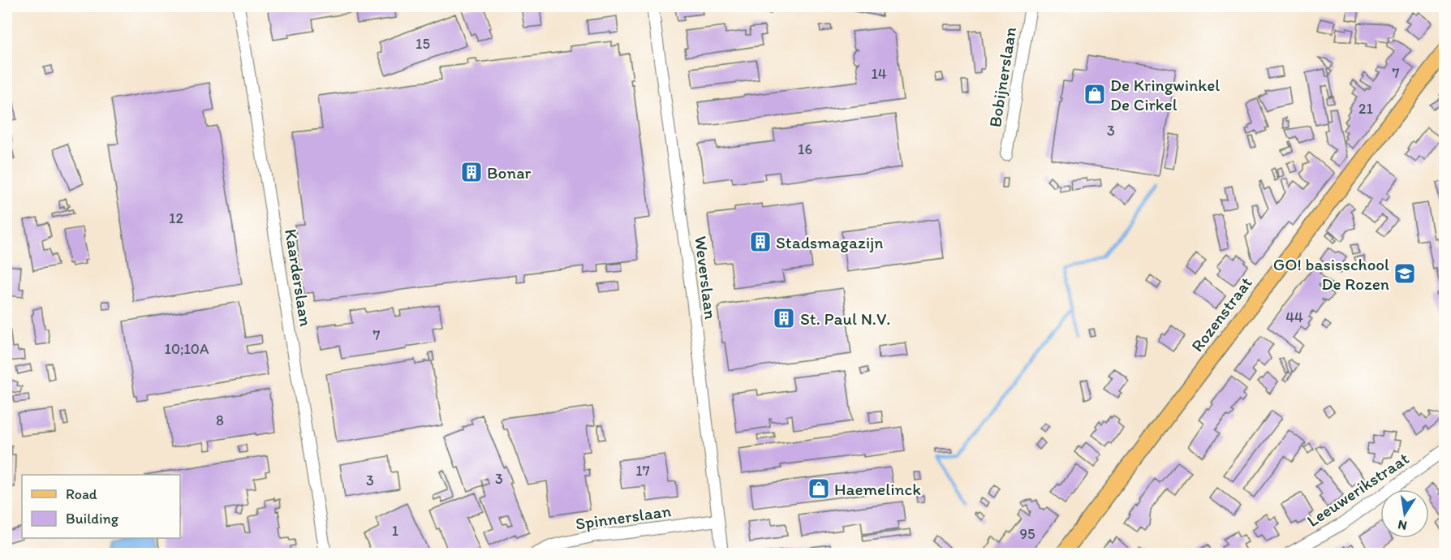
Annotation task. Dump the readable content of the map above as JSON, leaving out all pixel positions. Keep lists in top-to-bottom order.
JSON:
{
  "streets": {
    "main road": ["Rozenstraat"],
    "street": [
      "Bobijnerslaan",
      "Kaarderslaan",
      "Weverslaan",
      "Leeuwerikstraat",
      "Spinnerslaan"
    ]
  },
  "crossings": [
    ["Weverslaan", "Spinnerslaan"]
  ],
  "places": {
    "shop": ["De Kringwinkel De Cirkel", "Haemelinck"],
    "building": ["Bonar", "Stadsmagazijn", "St. Paul N.V."],
    "school or university": ["GO! basisschool De Rozen"]
  },
  "house_numbers": [
    "15",
    "7",
    "14",
    "21",
    "3",
    "16",
    "12",
    "44",
    "7",
    "10;10A",
    "8",
    "17",
    "3",
    "3",
    "1",
    "95"
  ],
  "legend": ["Road", "Building"],
  "north": "bottom"
}
